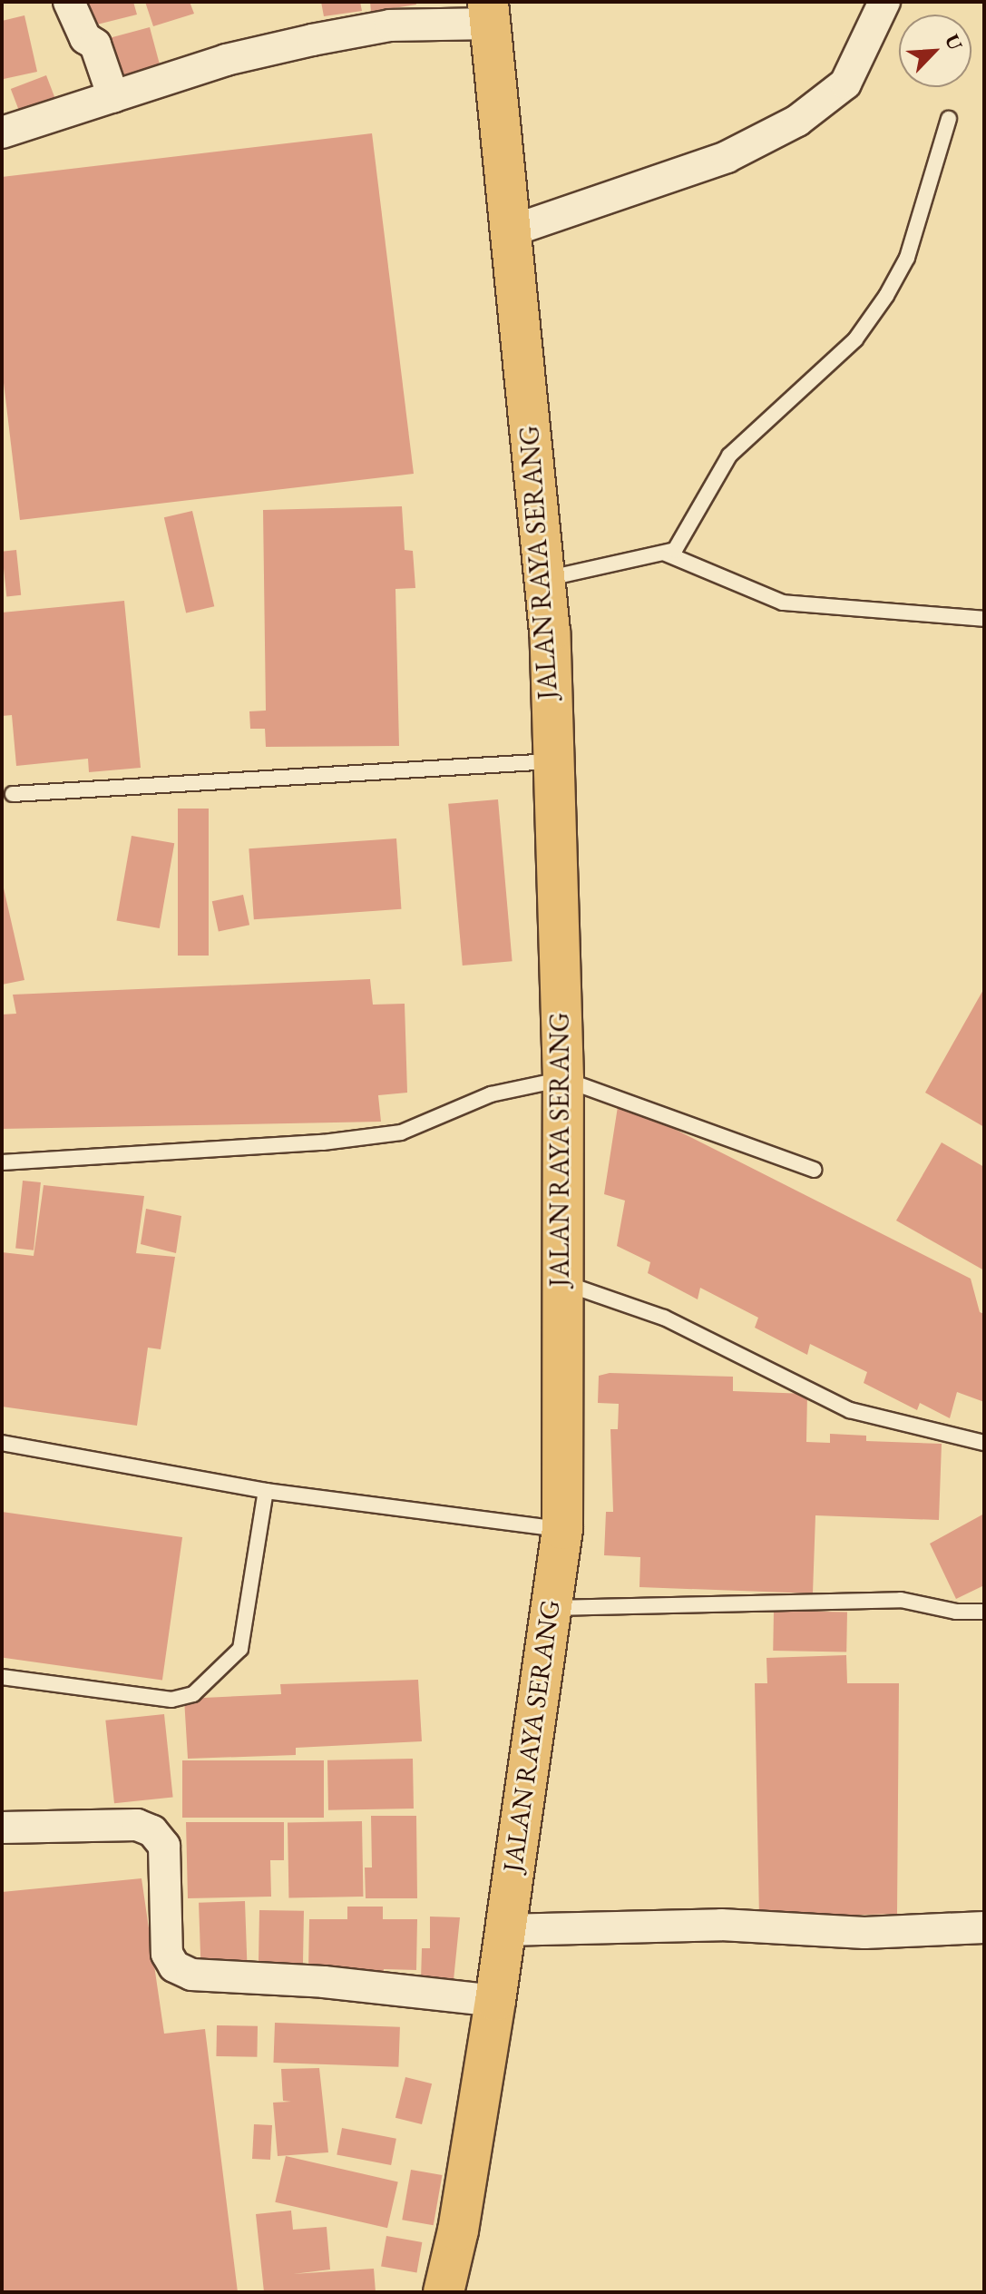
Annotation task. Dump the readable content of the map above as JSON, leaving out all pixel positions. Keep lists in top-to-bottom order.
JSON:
{
  "streets": {
    "highway": ["JALAN RAYA SERANG"]
  },
  "north": "top right"
}
